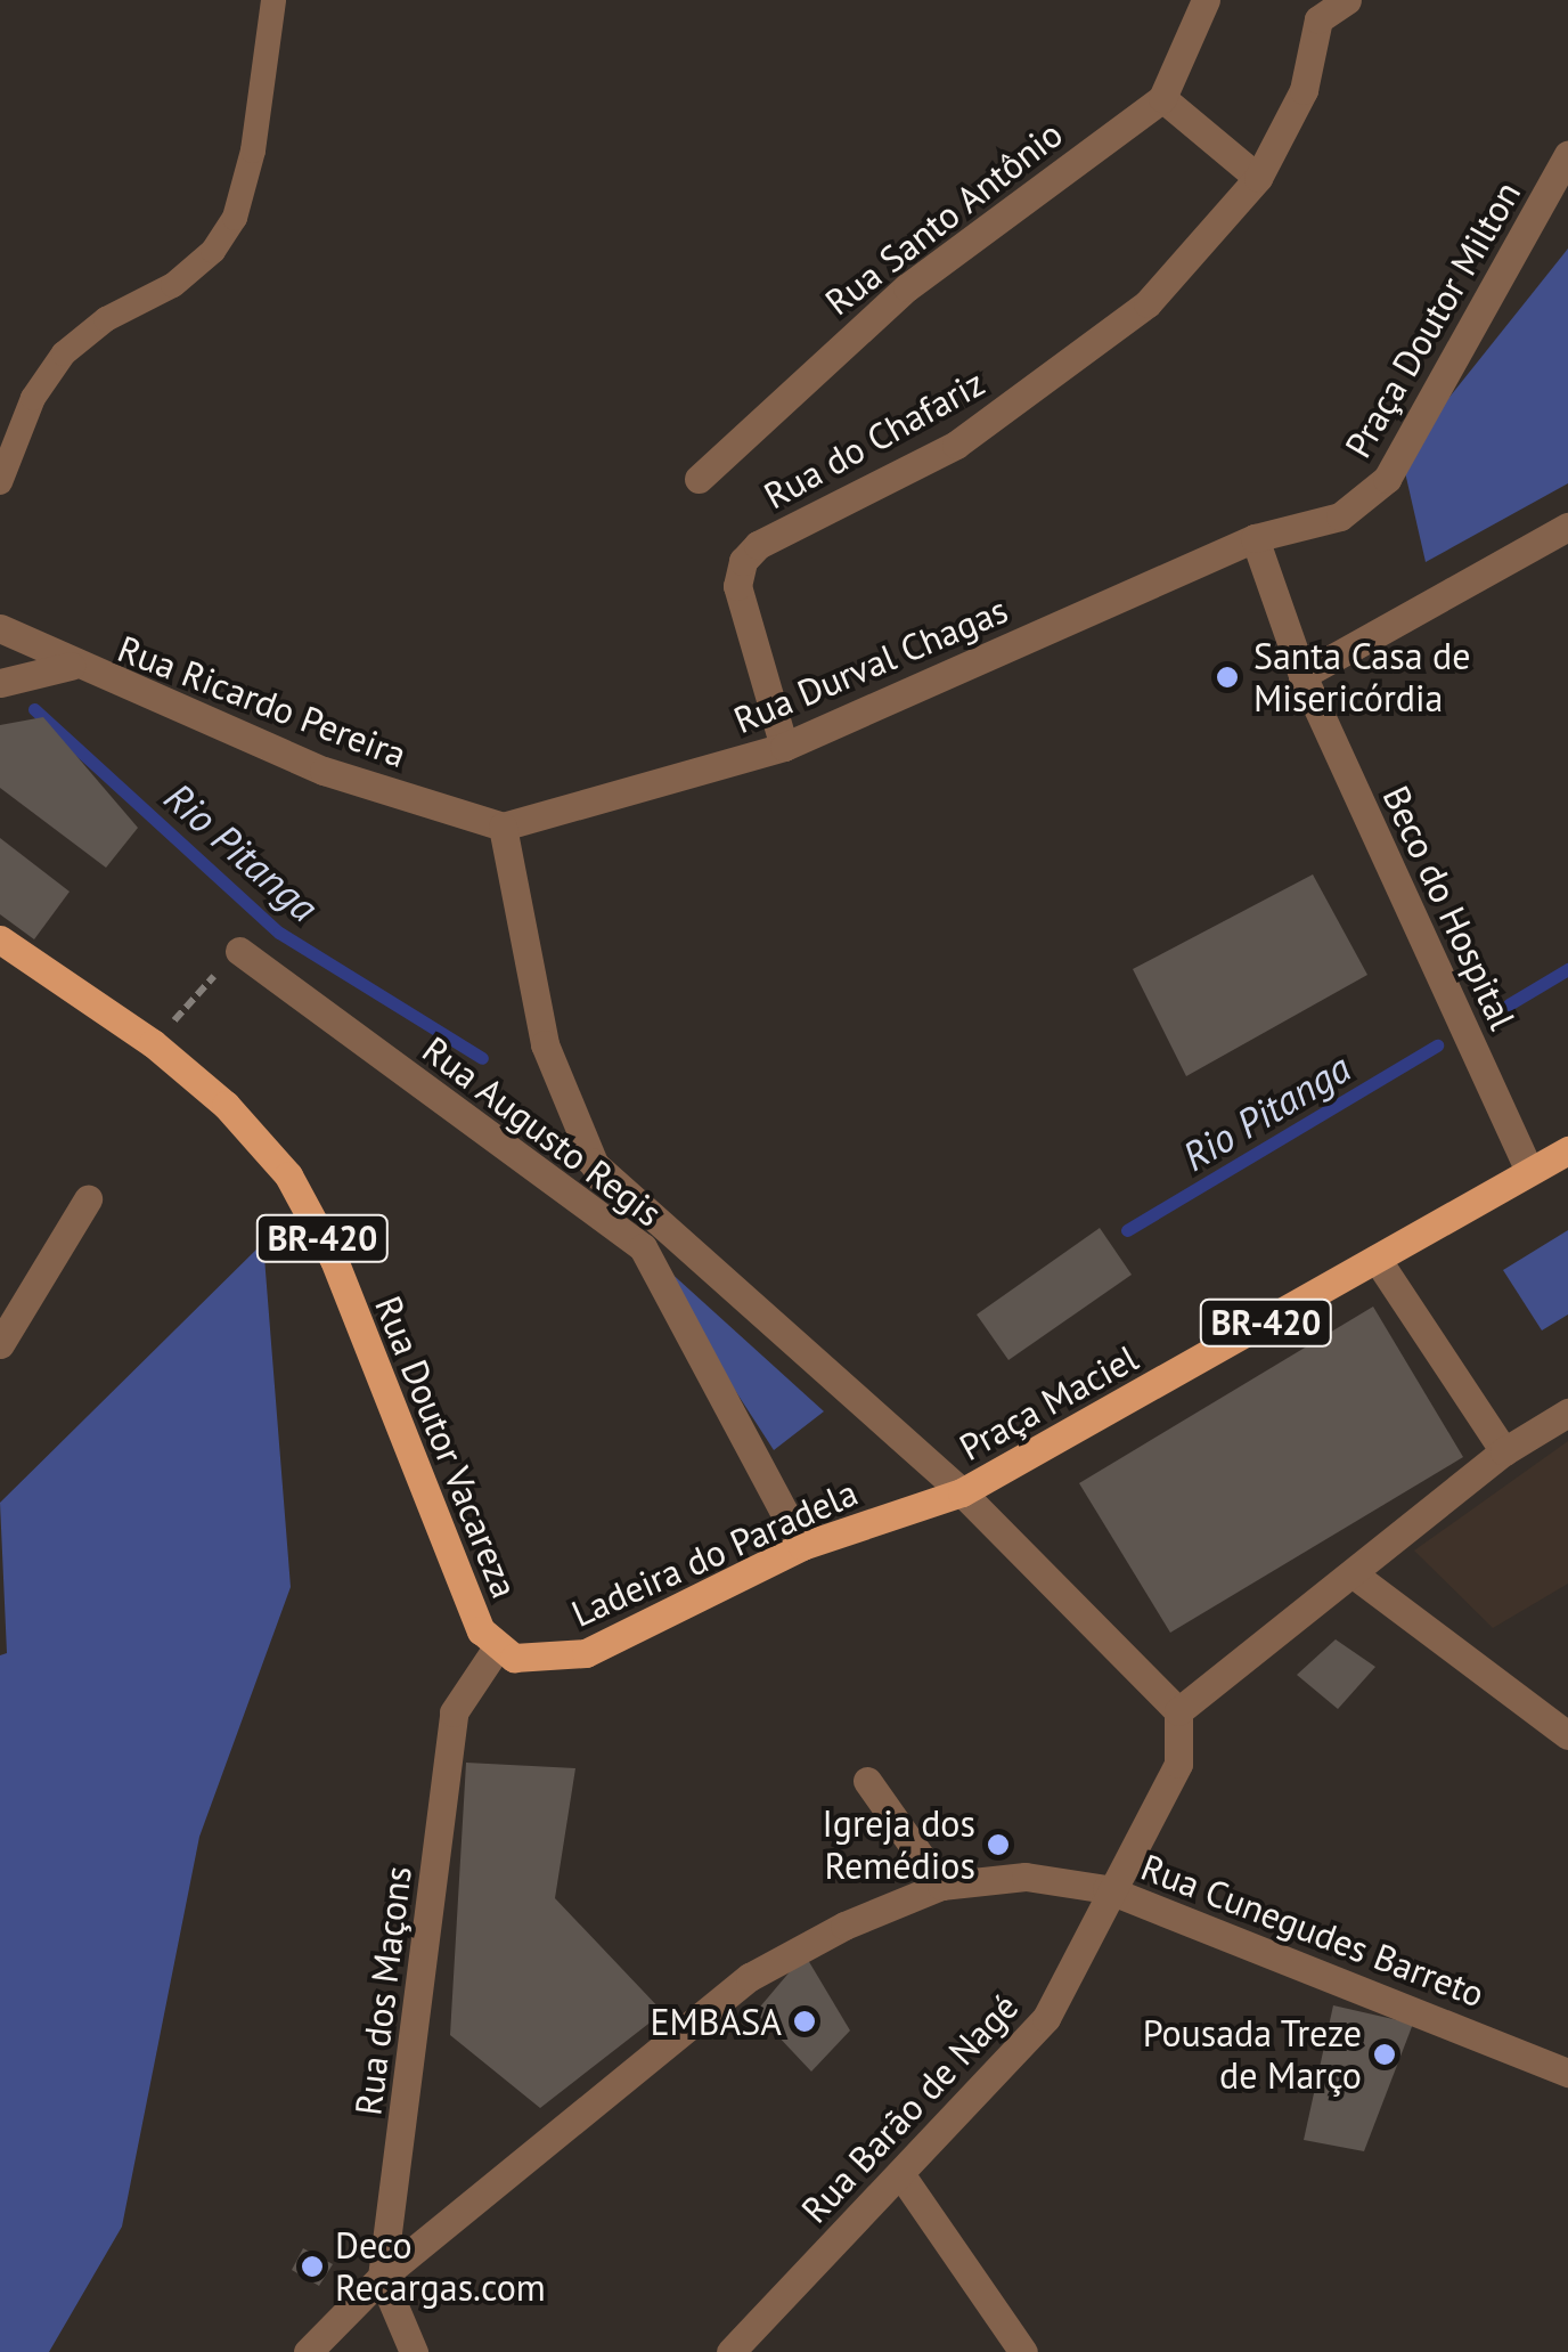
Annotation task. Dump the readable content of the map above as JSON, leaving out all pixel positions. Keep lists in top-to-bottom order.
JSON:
{
  "streets": {
    "main road": [
      "BR-420",
      "Praça Maciel",
      "Rua Doutor Vacareza",
      "Ladeira do Paradela"
    ],
    "street": [
      "Rua Santo Antônio",
      "Praça Doutor Milton",
      "Rua do Chafariz",
      "Rua Durval Chagas",
      "Rua Ricardo Pereira",
      "Beco do Hospital",
      "Rua Augusto Regis",
      "Rua Cunegudes Barreto",
      "Rua dos Maçons",
      "Rua Barão de Nagé"
    ]
  },
  "crossings": [
    ["Praça Doutor Milton", "Rua Durval Chagas"],
    ["Rua do Chafariz", "Rua Durval Chagas"],
    ["Rua Durval Chagas", "Rua Ricardo Pereira"],
    ["Beco do Hospital", "Praça Maciel"],
    ["Rua Augusto Regis", "Ladeira do Paradela"],
    ["Praça Maciel", "Ladeira do Paradela"],
    ["Rua Doutor Vacareza", "Ladeira do Paradela"],
    ["Rua Doutor Vacareza", "Rua dos Maçons"],
    ["Ladeira do Paradela", "Rua dos Maçons"],
    ["Rua Cunegudes Barreto", "Rua dos Maçons"],
    ["Rua Cunegudes Barreto", "Rua Barão de Nagé"]
  ],
  "water": ["Rio Pitanga"],
  "places": [
    "Santa Casa de Misericórdia",
    "Igreja dos Remédios",
    "EMBASA",
    "Pousada Treze de Março",
    "Deco Recargas.com"
  ]
}
